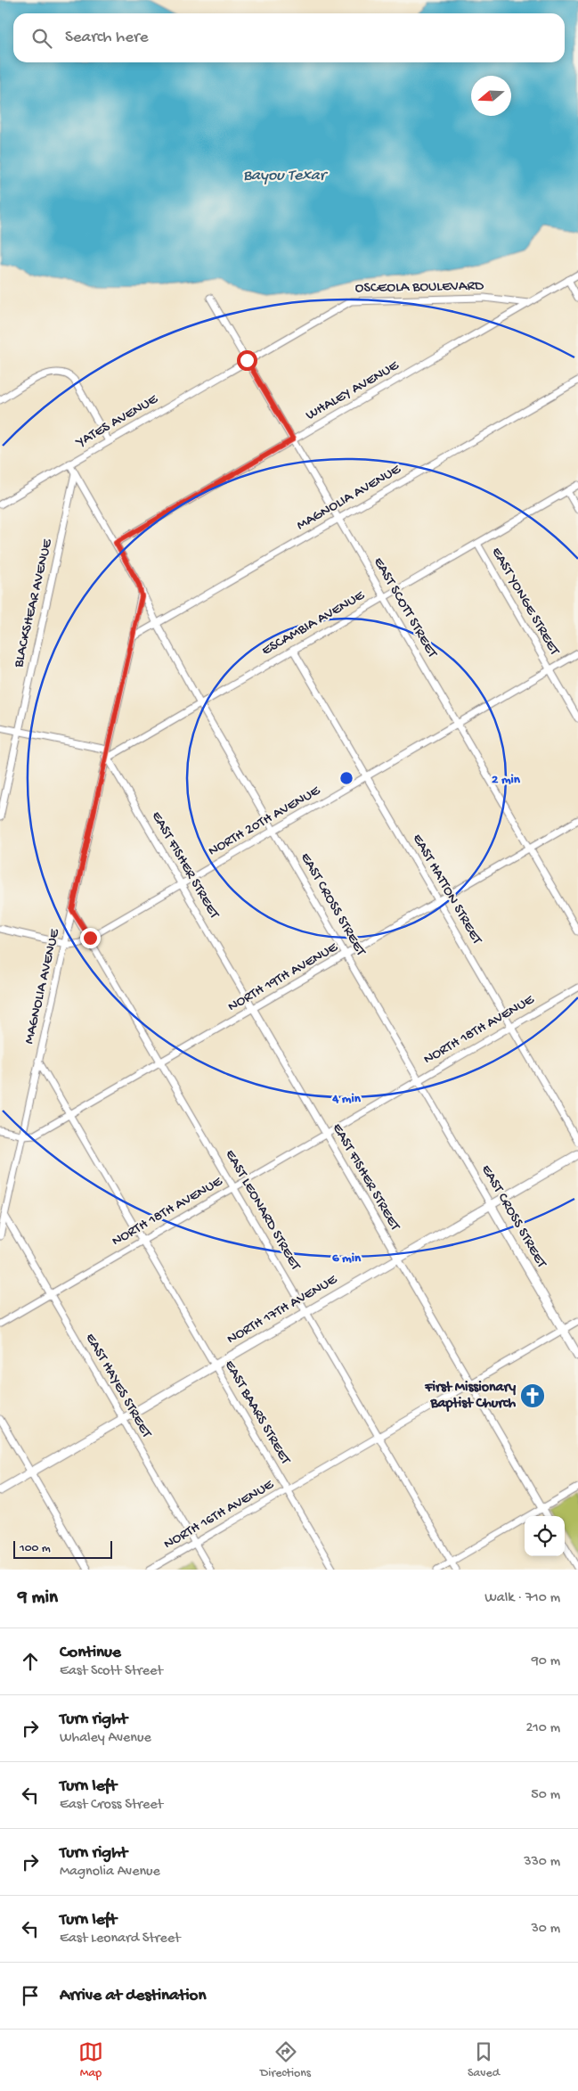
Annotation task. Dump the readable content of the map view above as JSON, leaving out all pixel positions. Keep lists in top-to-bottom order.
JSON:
{
  "streets": {
    "street": [
      "OSCEOLA BOULEVARD",
      "WHALEY AVENUE",
      "YATES AVENUE",
      "MAGNOLIA AVENUE",
      "EAST YONGE STREET",
      "BLACKSHEAR AVENUE",
      "EAST SCOTT STREET",
      "ESCAMBIA AVENUE",
      "NORTH 20TH AVENUE",
      "EAST FISHER STREET",
      "EAST HATTON STREET",
      "EAST CROSS STREET",
      "NORTH 19TH AVENUE",
      "NORTH 18TH AVENUE",
      "EAST LEONARD STREET",
      "NORTH 17TH AVENUE",
      "EAST HAYES STREET",
      "EAST BAARS STREET",
      "NORTH 16TH AVENUE"
    ]
  },
  "crossings": [
    ["OSCEOLA BOULEVARD", "WHALEY AVENUE"],
    ["OSCEOLA BOULEVARD", "YATES AVENUE"],
    ["OSCEOLA BOULEVARD", "EAST SCOTT STREET"],
    ["WHALEY AVENUE", "EAST SCOTT STREET"],
    ["WHALEY AVENUE", "EAST CROSS STREET"],
    ["YATES AVENUE", "EAST SCOTT STREET"],
    ["YATES AVENUE", "EAST CROSS STREET"],
    ["MAGNOLIA AVENUE", "EAST SCOTT STREET"],
    ["MAGNOLIA AVENUE", "ESCAMBIA AVENUE"],
    ["MAGNOLIA AVENUE", "NORTH 20TH AVENUE"],
    ["MAGNOLIA AVENUE", "EAST FISHER STREET"],
    ["MAGNOLIA AVENUE", "EAST CROSS STREET"],
    ["MAGNOLIA AVENUE", "NORTH 19TH AVENUE"],
    ["MAGNOLIA AVENUE", "EAST LEONARD STREET"],
    ["MAGNOLIA AVENUE", "EAST HAYES STREET"],
    ["MAGNOLIA AVENUE", "EAST BAARS STREET"],
    ["EAST YONGE STREET", "ESCAMBIA AVENUE"],
    ["EAST YONGE STREET", "NORTH 20TH AVENUE"],
    ["BLACKSHEAR AVENUE", "EAST CROSS STREET"],
    ["EAST SCOTT STREET", "ESCAMBIA AVENUE"],
    ["EAST SCOTT STREET", "NORTH 20TH AVENUE"],
    ["EAST SCOTT STREET", "NORTH 19TH AVENUE"],
    ["ESCAMBIA AVENUE", "EAST FISHER STREET"],
    ["ESCAMBIA AVENUE", "EAST HATTON STREET"],
    ["ESCAMBIA AVENUE", "EAST CROSS STREET"],
    ["NORTH 20TH AVENUE", "EAST FISHER STREET"],
    ["NORTH 20TH AVENUE", "EAST HATTON STREET"],
    ["NORTH 20TH AVENUE", "EAST CROSS STREET"],
    ["NORTH 20TH AVENUE", "EAST LEONARD STREET"],
    ["EAST FISHER STREET", "NORTH 19TH AVENUE"],
    ["EAST FISHER STREET", "NORTH 18TH AVENUE"],
    ["EAST FISHER STREET", "NORTH 17TH AVENUE"],
    ["EAST FISHER STREET", "NORTH 16TH AVENUE"],
    ["EAST HATTON STREET", "NORTH 19TH AVENUE"],
    ["EAST HATTON STREET", "NORTH 18TH AVENUE"],
    ["EAST CROSS STREET", "NORTH 19TH AVENUE"],
    ["EAST CROSS STREET", "NORTH 18TH AVENUE"],
    ["EAST CROSS STREET", "NORTH 17TH AVENUE"],
    ["EAST CROSS STREET", "NORTH 16TH AVENUE"],
    ["NORTH 19TH AVENUE", "EAST LEONARD STREET"],
    ["NORTH 19TH AVENUE", "EAST BAARS STREET"],
    ["NORTH 18TH AVENUE", "EAST LEONARD STREET"],
    ["NORTH 18TH AVENUE", "EAST HAYES STREET"],
    ["NORTH 18TH AVENUE", "EAST BAARS STREET"],
    ["EAST LEONARD STREET", "NORTH 17TH AVENUE"],
    ["EAST LEONARD STREET", "NORTH 16TH AVENUE"],
    ["NORTH 17TH AVENUE", "EAST HAYES STREET"],
    ["NORTH 17TH AVENUE", "EAST BAARS STREET"],
    ["EAST HAYES STREET", "NORTH 16TH AVENUE"],
    ["EAST BAARS STREET", "NORTH 16TH AVENUE"]
  ],
  "water": ["Bayou Texar"],
  "places": {
    "church": ["First Missionary Baptist Church"]
  },
  "scale_bar": "100 m",
  "north": "left",
  "page": {
    "search": "Search here",
    "scale": "100 m",
    "heading": ["9 min", "Walk · 710 m"],
    "list": [
      ["Continue", "East Scott Street", "90 m"],
      ["Turn right", "Whaley Avenue", "210 m"],
      ["Turn left", "East Cross Street", "50 m"],
      ["Turn right", "Magnolia Avenue", "330 m"],
      ["Turn left", "East Leonard Street", "30 m"],
      "Arrive at destination"
    ],
    "nav": ["Map", "Directions", "Saved"]
  },
  "rings": ["2 min", "4 min", "6 min"]
}
